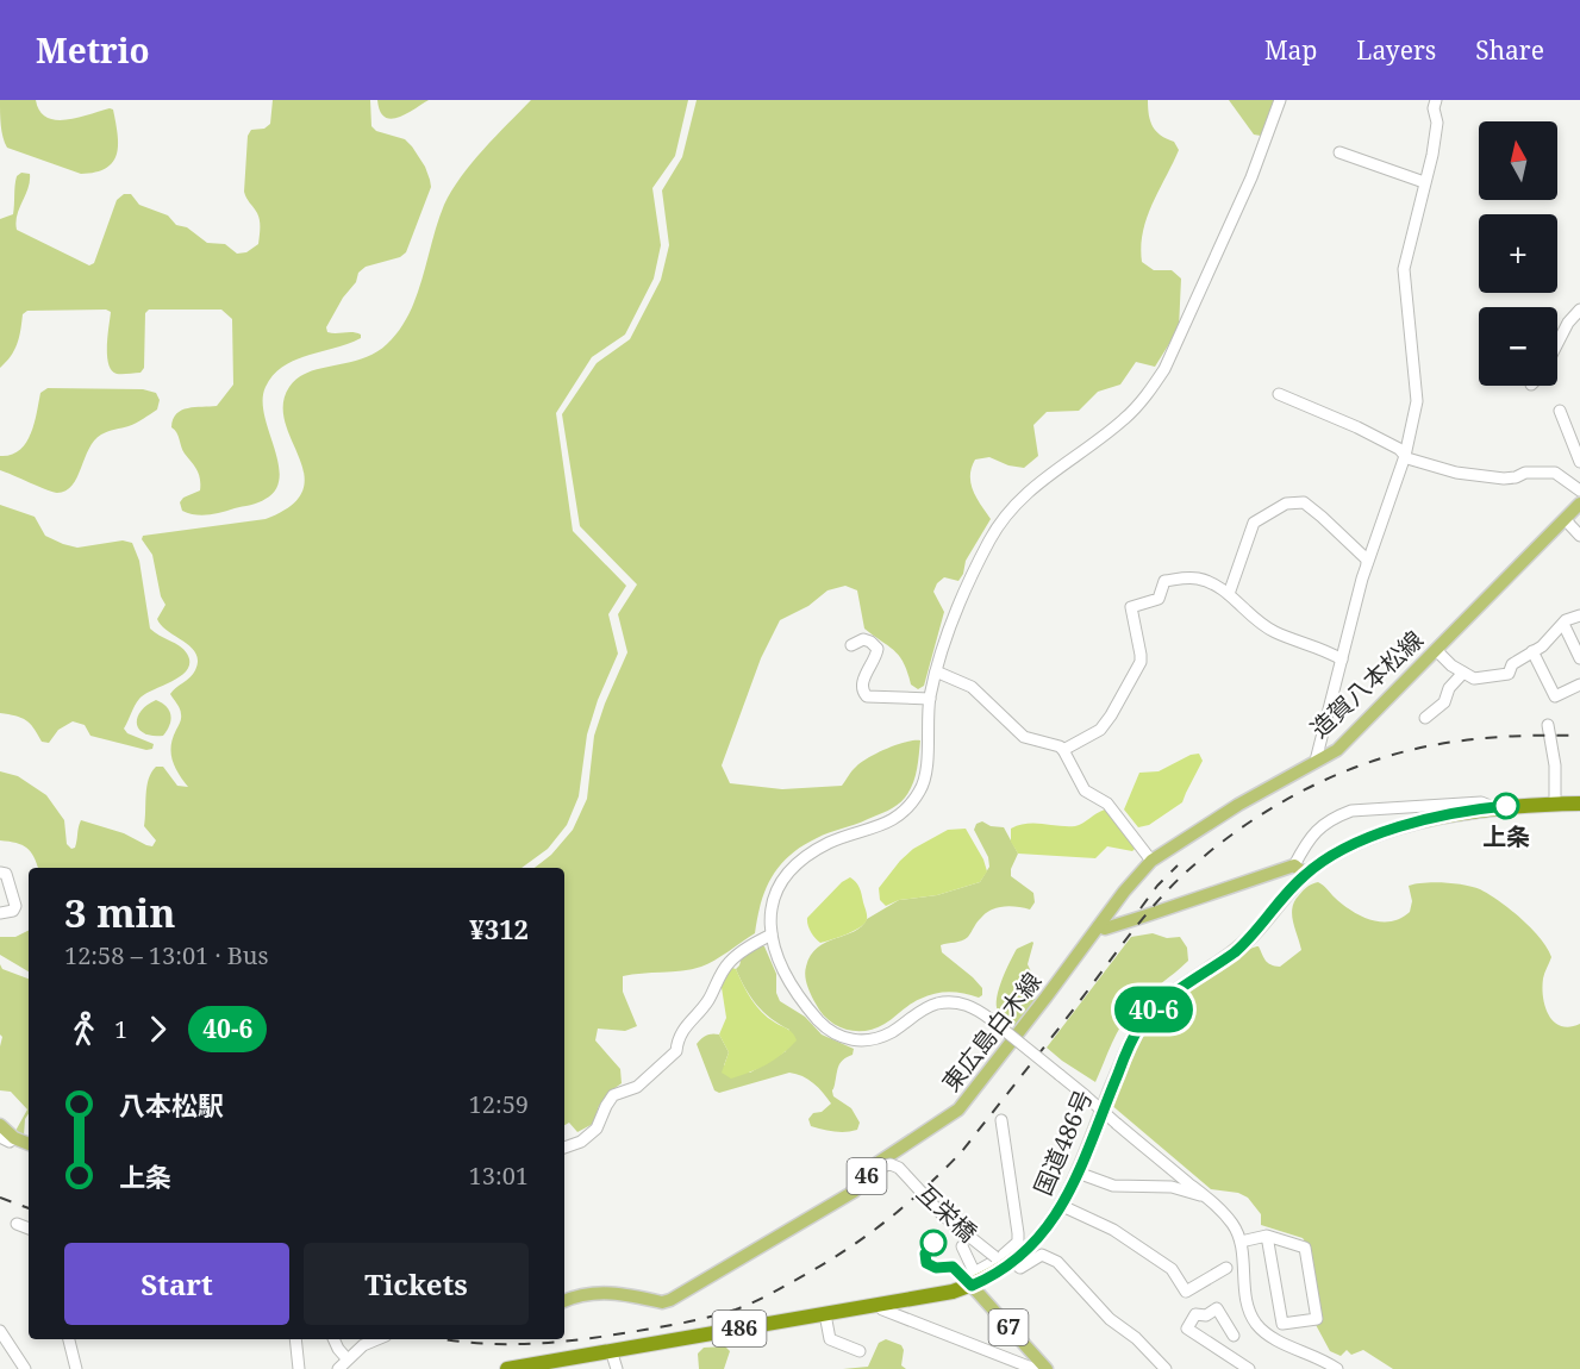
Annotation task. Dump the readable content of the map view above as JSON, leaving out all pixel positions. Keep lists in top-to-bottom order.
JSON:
{
  "streets": {
    "highway": ["国道486号", "486"],
    "main road": [
      "造賀八本松線",
      "東広島白木線",
      "46",
      "67"
    ],
    "street": ["互栄橋"]
  },
  "crossings": [
    ["造賀八本松線", "東広島白木線"],
    ["東広島白木線", "互栄橋"],
    ["国道486号", "互栄橋"],
    ["国道486号", "67"]
  ],
  "places": ["上条"],
  "lines": ["bus line 40-6"],
  "north": "top",
  "page": {
    "header": "Metrio",
    "nav": ["Map", "Layers", "Share"],
    "on_map": "40-6",
    "map_buttons": ["+", "−"],
    "heading": ["3 min", "12:58 – 13:01 · Bus", "¥312"],
    "legs": ["1", "40-6"],
    "list": [
      {
        "name": "八本松駅",
        "value": "12:59"
      },
      {
        "name": "上条",
        "value": "13:01"
      }
    ],
    "buttons": ["Start", "Tickets"]
  }
}
